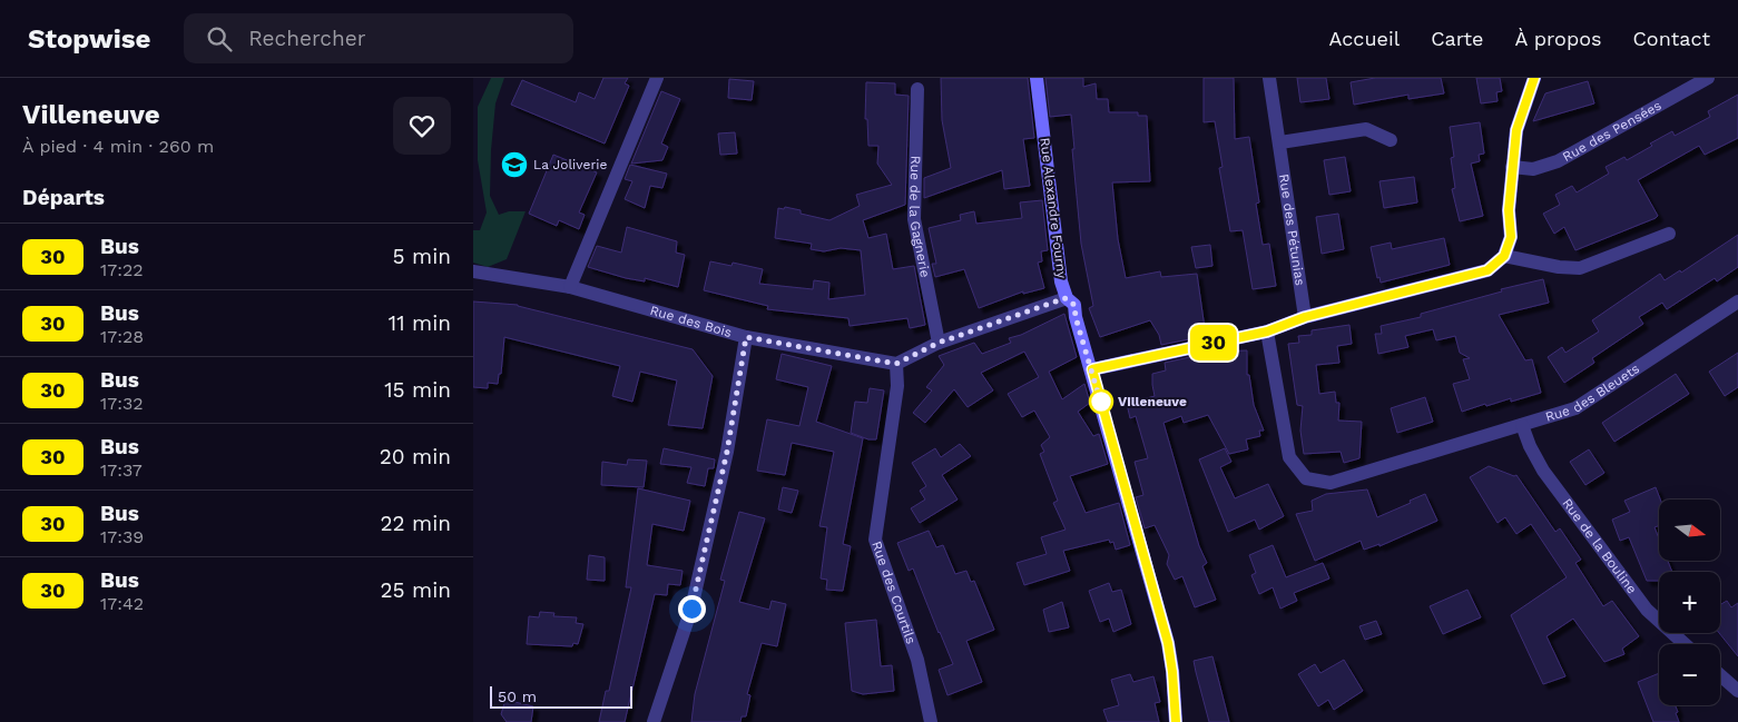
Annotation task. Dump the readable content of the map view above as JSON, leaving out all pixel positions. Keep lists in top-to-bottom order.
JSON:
{
  "streets": {
    "street": [
      "Rue des Pensées",
      "Rue Alexandre Fourny",
      "Rue de la Gagnerie",
      "Rue des Pétunias",
      "Rue des Bois",
      "Rue des Bleuets",
      "Rue de la Bouline",
      "Rue des Courtils"
    ]
  },
  "crossings": [
    ["Rue des Bois", "Rue des Courtils"],
    ["Rue des Bleuets", "Rue de la Bouline"]
  ],
  "places": {
    "school or university": ["La Joliverie"],
    "other": ["Villeneuve"]
  },
  "lines": ["bus line 30"],
  "scale_bar": "50 m",
  "north": "right",
  "page": {
    "header": "Stopwise",
    "search": "Rechercher",
    "nav": [
      "Accueil",
      "Carte",
      "À propos",
      "Contact"
    ],
    "heading": [
      ["Villeneuve", "À pied · 4 min · 260 m"],
      "Départs"
    ],
    "on_map": "30",
    "list": [
      {
        "mark": "30",
        "name": "Bus",
        "note": "17:22",
        "value": "5 min"
      },
      {
        "mark": "30",
        "name": "Bus",
        "note": "17:28",
        "value": "11 min"
      },
      {
        "mark": "30",
        "name": "Bus",
        "note": "17:32",
        "value": "15 min"
      },
      {
        "mark": "30",
        "name": "Bus",
        "note": "17:37",
        "value": "20 min"
      },
      {
        "mark": "30",
        "name": "Bus",
        "note": "17:39",
        "value": "22 min"
      },
      {
        "mark": "30",
        "name": "Bus",
        "note": "17:42",
        "value": "25 min"
      }
    ],
    "map_buttons": ["+", "−"],
    "scale": "50 m"
  }
}
